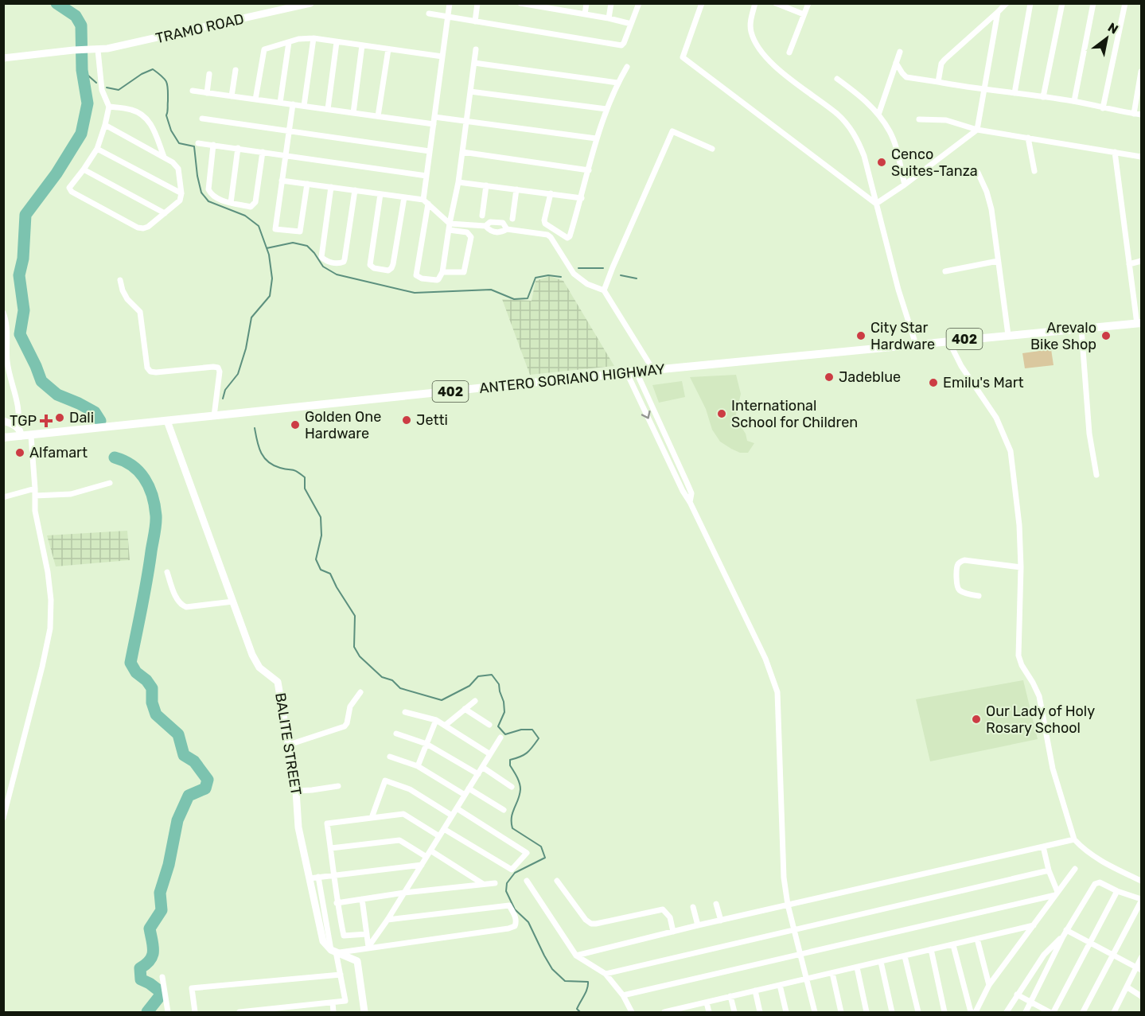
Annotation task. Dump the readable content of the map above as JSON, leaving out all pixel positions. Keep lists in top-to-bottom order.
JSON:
{
  "streets": {
    "main road": ["402", "ANTERO SORIANO HIGHWAY"],
    "street": ["TRAMO ROAD", "BALITE STREET"]
  },
  "crossings": [
    ["ANTERO SORIANO HIGHWAY", "BALITE STREET"]
  ],
  "places": {
    "other": [
      "Cenco Suites-Tanza",
      "City Star Hardware",
      "Arevalo Bike Shop",
      "Jadeblue",
      "Emilu's Mart",
      "International School for Children",
      "Dali",
      "Jetti",
      "Golden One Hardware",
      "Alfamart",
      "Our Lady of Holy Rosary School"
    ],
    "health": ["TGP"]
  },
  "north": "top right"
}
